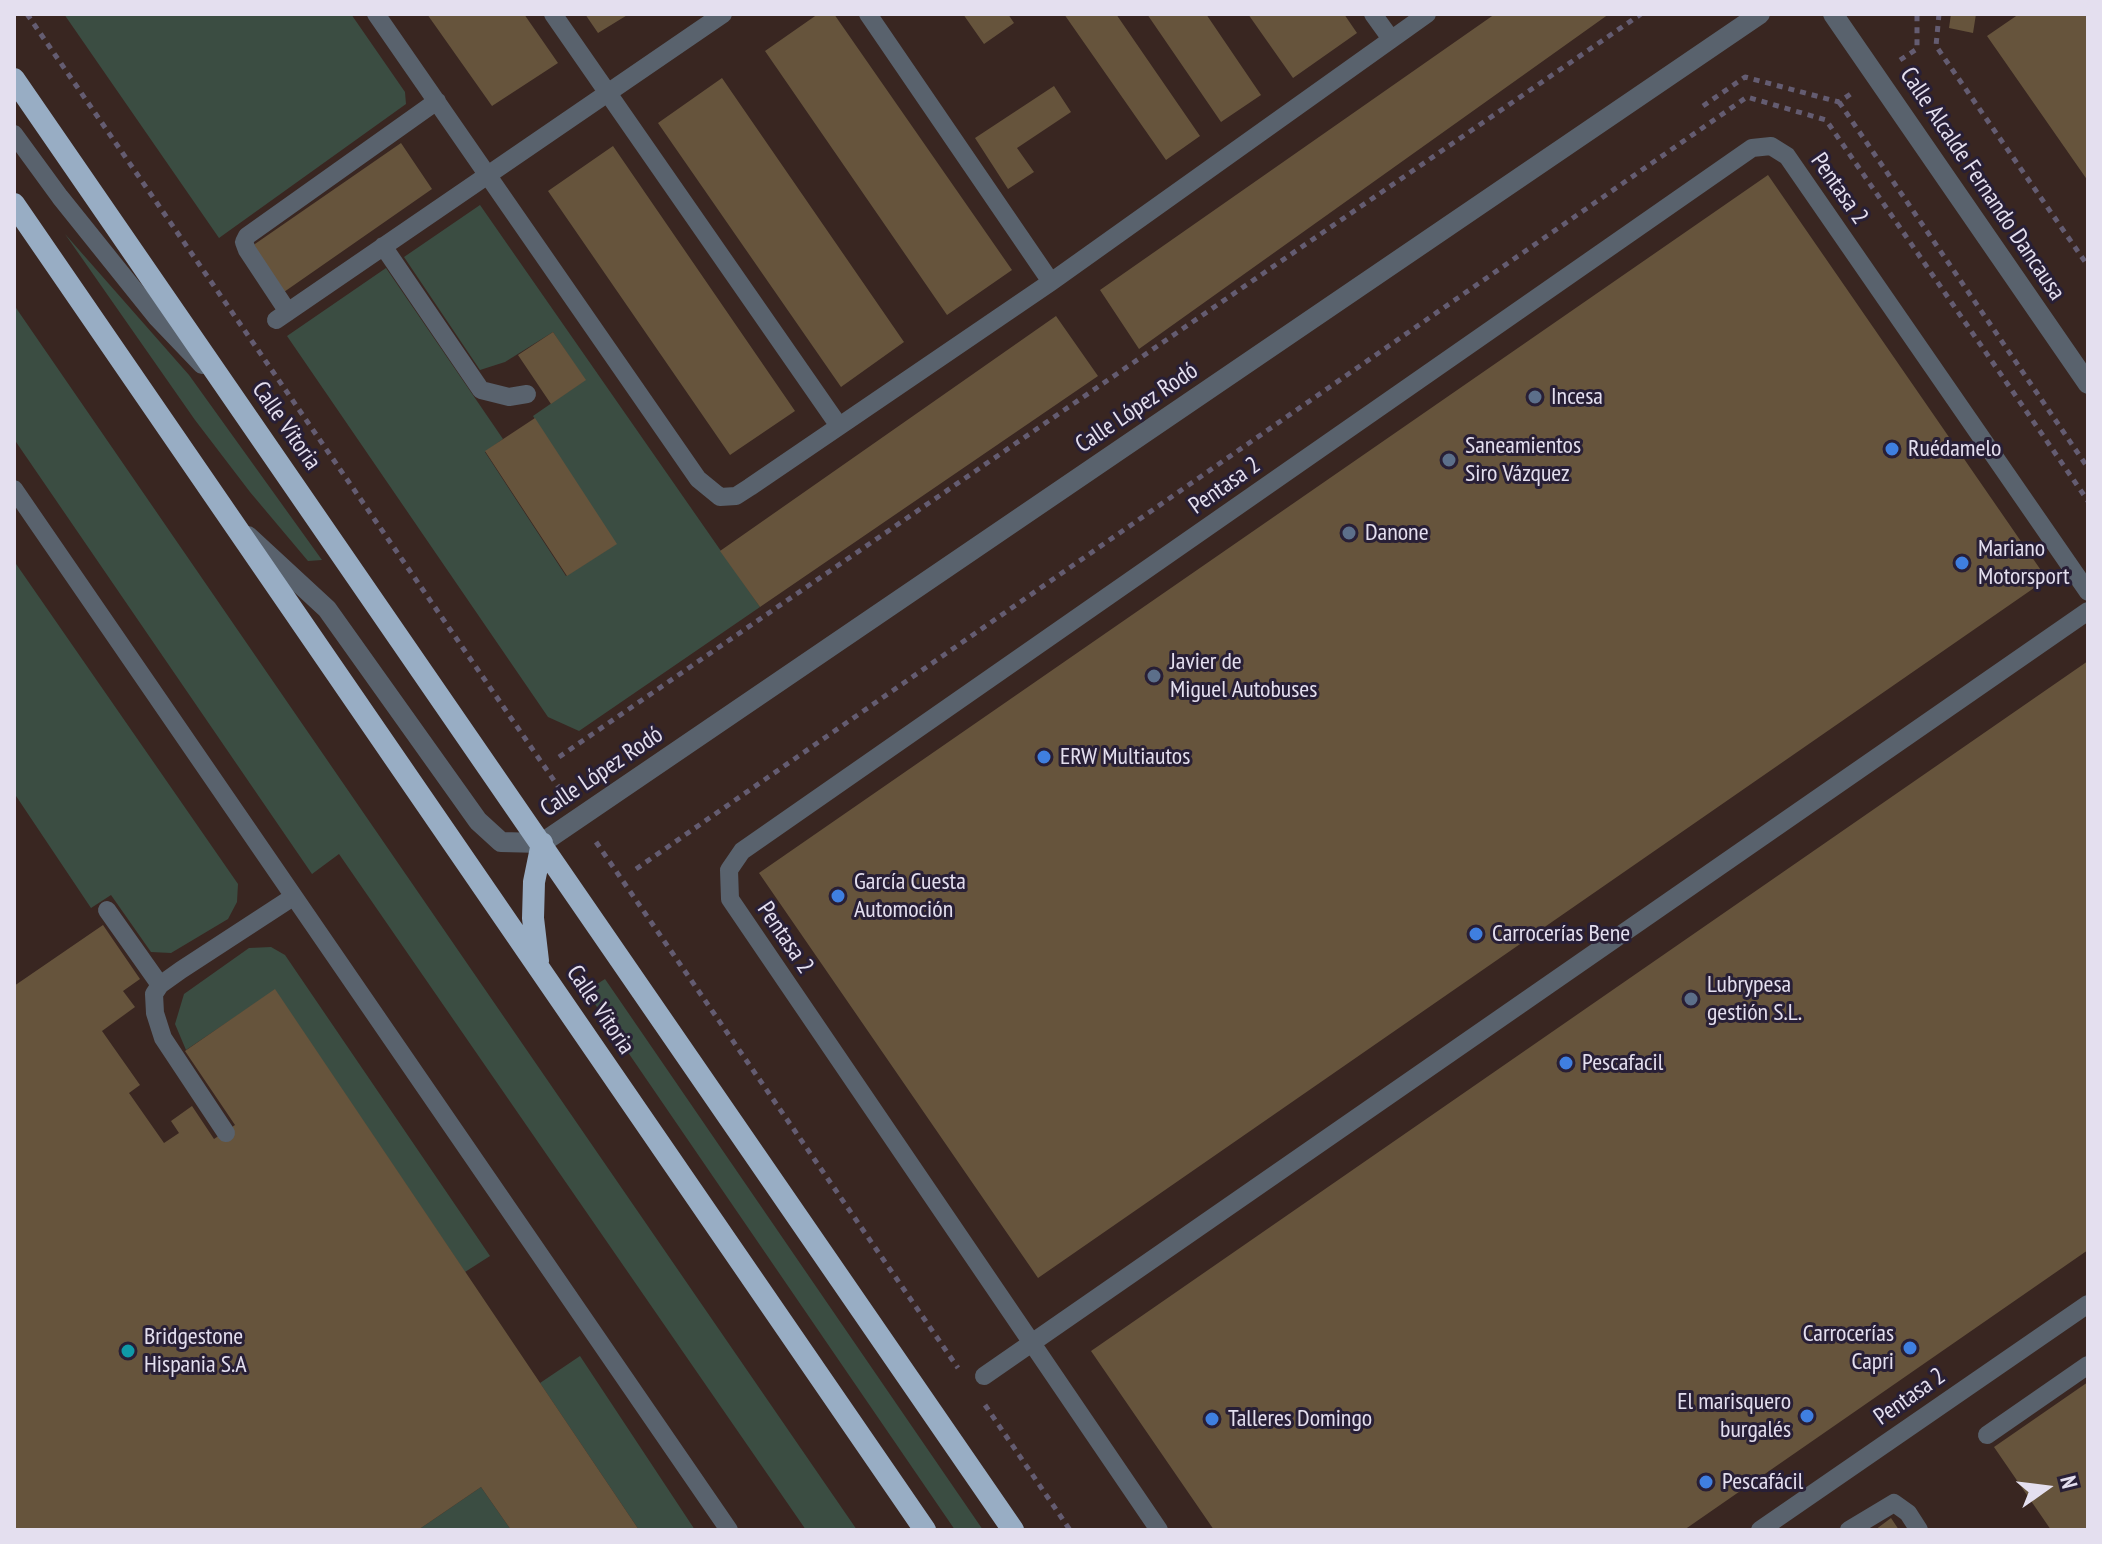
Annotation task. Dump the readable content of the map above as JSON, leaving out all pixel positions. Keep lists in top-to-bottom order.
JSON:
{
  "streets": {
    "highway": ["Calle Vitoria"],
    "street": ["Calle Alcalde Fernando Dancausa", "Calle López Rodó"],
    "lane": ["Pentasa 2"]
  },
  "crossings": [
    ["Calle López Rodó", "Calle Vitoria"]
  ],
  "places": [
    "Incesa",
    "Ruédamelo",
    "Saneamientos Siro Vázquez",
    "Danone",
    "Mariano Motorsport",
    "Javier de Miguel Autobuses",
    "ERW Multiautos",
    "García Cuesta Automoción",
    "Carrocerías Bene",
    "Lubrypesa gestión S.L.",
    "Pescafacil",
    "Carrocerías Capri",
    "Bridgestone Hispania S.A",
    "El marisquero burgalés",
    "Talleres Domingo",
    "Pescafácil"
  ],
  "north": "right"
}
